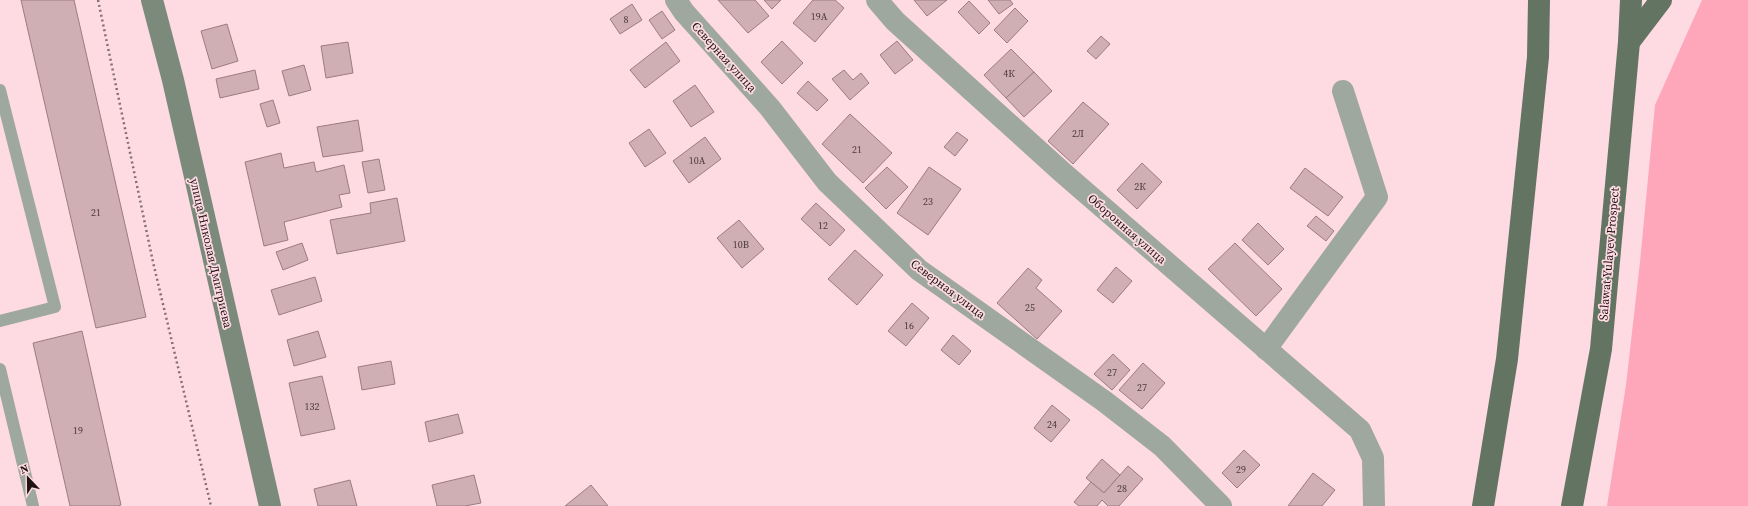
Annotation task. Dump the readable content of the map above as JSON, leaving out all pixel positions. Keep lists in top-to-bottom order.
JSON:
{
  "streets": {
    "main road": ["Salawat Yulayev Prospect"],
    "street": ["Северная улица", "Оборонная улица", "улица Николая Дмитриева"]
  },
  "house_numbers": [
    "19А",
    "8",
    "4К",
    "2Л",
    "21",
    "10А",
    "2К",
    "23",
    "21",
    "12",
    "10В",
    "25",
    "16",
    "27",
    "27",
    "132",
    "24",
    "19",
    "29",
    "28"
  ],
  "north": "top"
}
